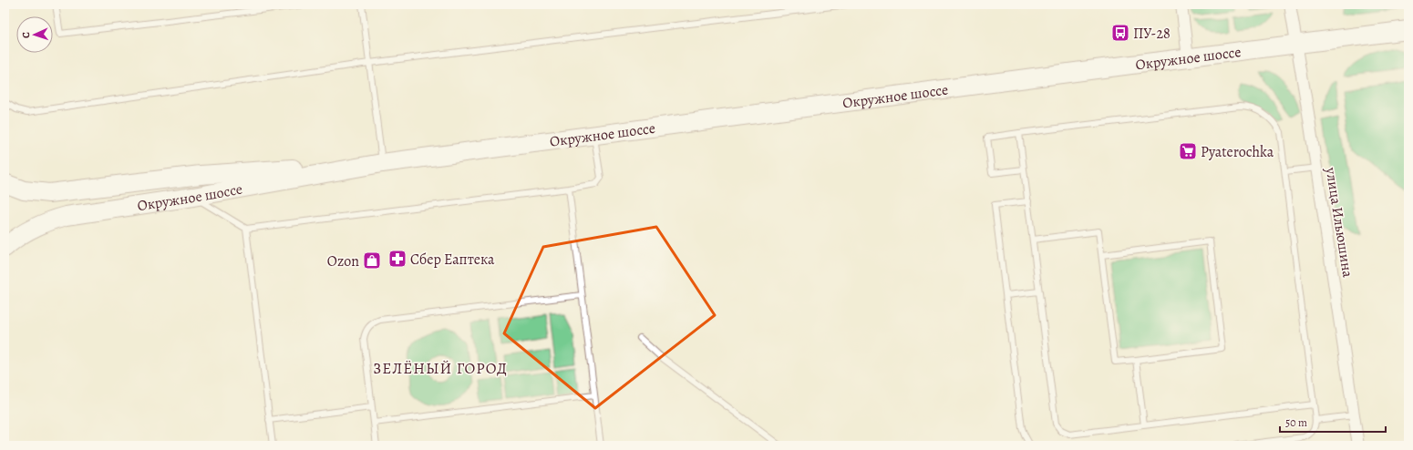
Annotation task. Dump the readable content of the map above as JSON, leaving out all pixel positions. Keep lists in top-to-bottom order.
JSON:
{
  "streets": {
    "main road": ["Окружное шоссе"],
    "street": ["улица Ильюшина"]
  },
  "crossings": [
    ["Окружное шоссе", "улица Ильюшина"]
  ],
  "districts": ["ЗЕЛЁНЫЙ ГОРОД"],
  "places": {
    "bus stop": ["ПУ-28"],
    "supermarket": ["Pyaterochka"],
    "pharmacy": ["Сбер Еаптека"],
    "shop": ["Ozon"]
  },
  "scale_bar": "50 m",
  "north": "left"
}
